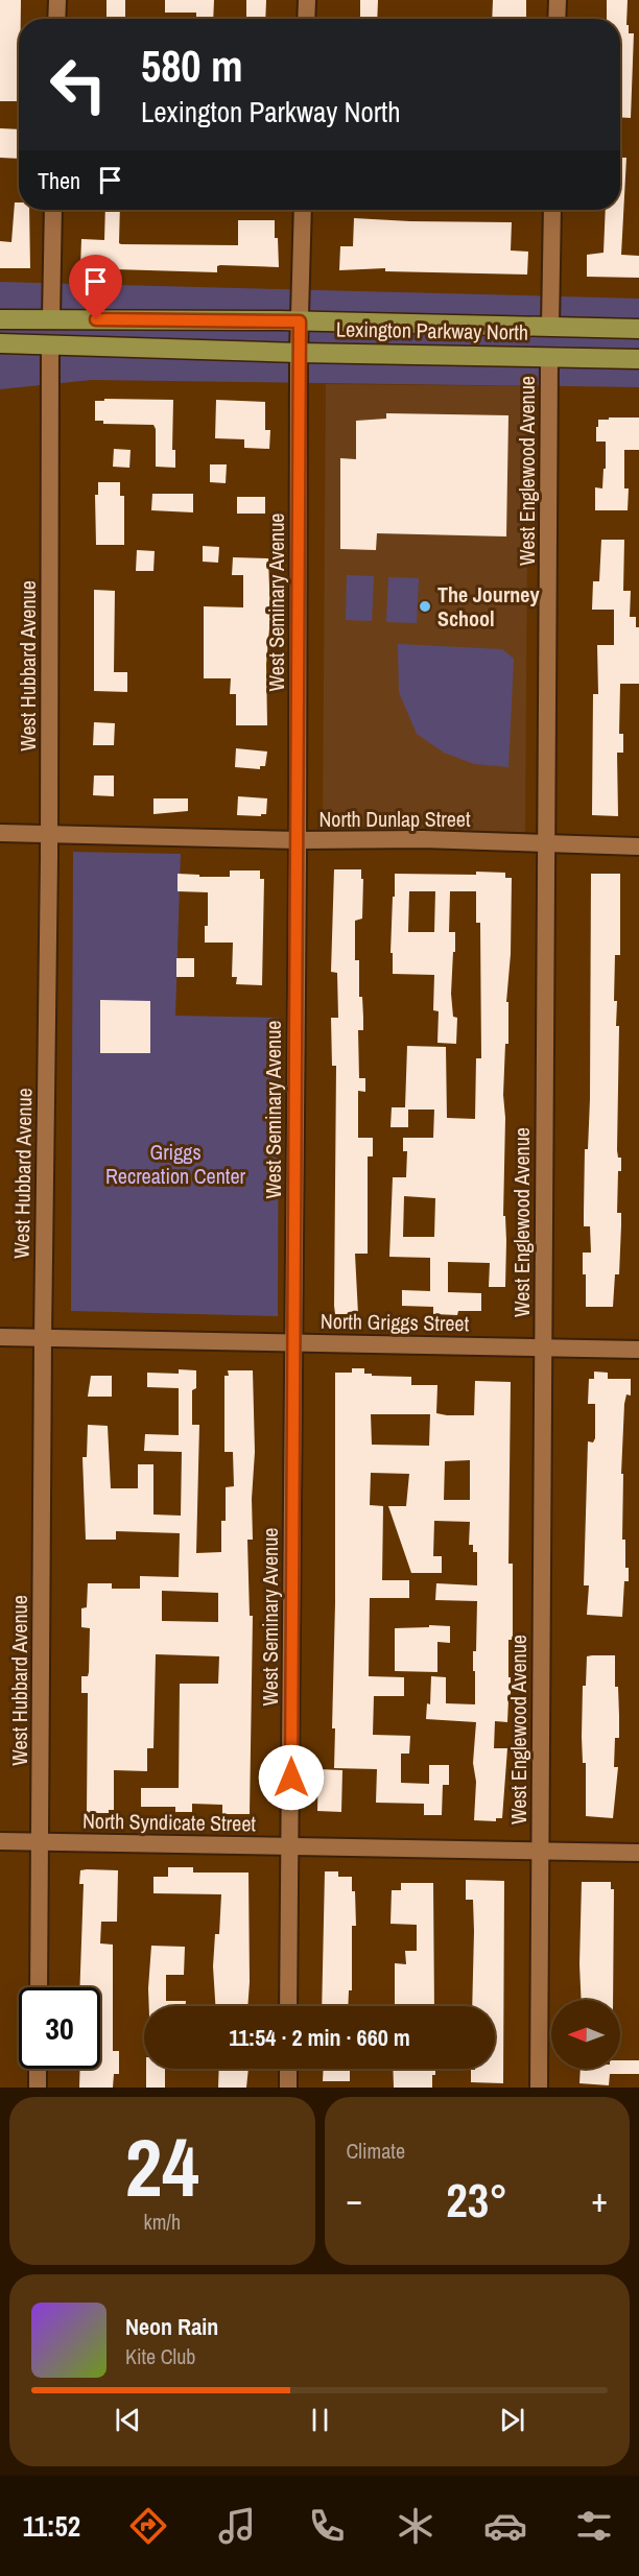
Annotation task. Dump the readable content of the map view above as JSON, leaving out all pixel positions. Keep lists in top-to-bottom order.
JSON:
{
  "streets": {
    "main road": ["Lexington Parkway North"],
    "street": [
      "West Englewood Avenue",
      "West Seminary Avenue",
      "West Hubbard Avenue",
      "North Dunlap Street",
      "North Griggs Street",
      "North Syndicate Street"
    ]
  },
  "crossings": [
    ["Lexington Parkway North", "West Englewood Avenue"],
    ["Lexington Parkway North", "West Seminary Avenue"],
    ["Lexington Parkway North", "West Hubbard Avenue"],
    ["West Englewood Avenue", "North Dunlap Street"],
    ["West Englewood Avenue", "North Griggs Street"],
    ["West Englewood Avenue", "North Syndicate Street"],
    ["West Seminary Avenue", "North Dunlap Street"],
    ["West Seminary Avenue", "North Griggs Street"],
    ["West Seminary Avenue", "North Syndicate Street"],
    ["West Hubbard Avenue", "North Dunlap Street"],
    ["West Hubbard Avenue", "North Griggs Street"],
    ["West Hubbard Avenue", "North Syndicate Street"]
  ],
  "parks": ["Griggs Recreation Center"],
  "places": ["The Journey School"],
  "north": "left",
  "page": {
    "turn": ["580 m", "Lexington Parkway North"],
    "then": "Then",
    "limit": "30",
    "trip": "11:54 · 2 min · 660 m",
    "tile": [
      ["24", "km/h"],
      "Climate"
    ],
    "heat": ["−", "23°", "+"],
    "song": ["Neon Rain", "Kite Club"],
    "tabs": "11:52"
  }
}
